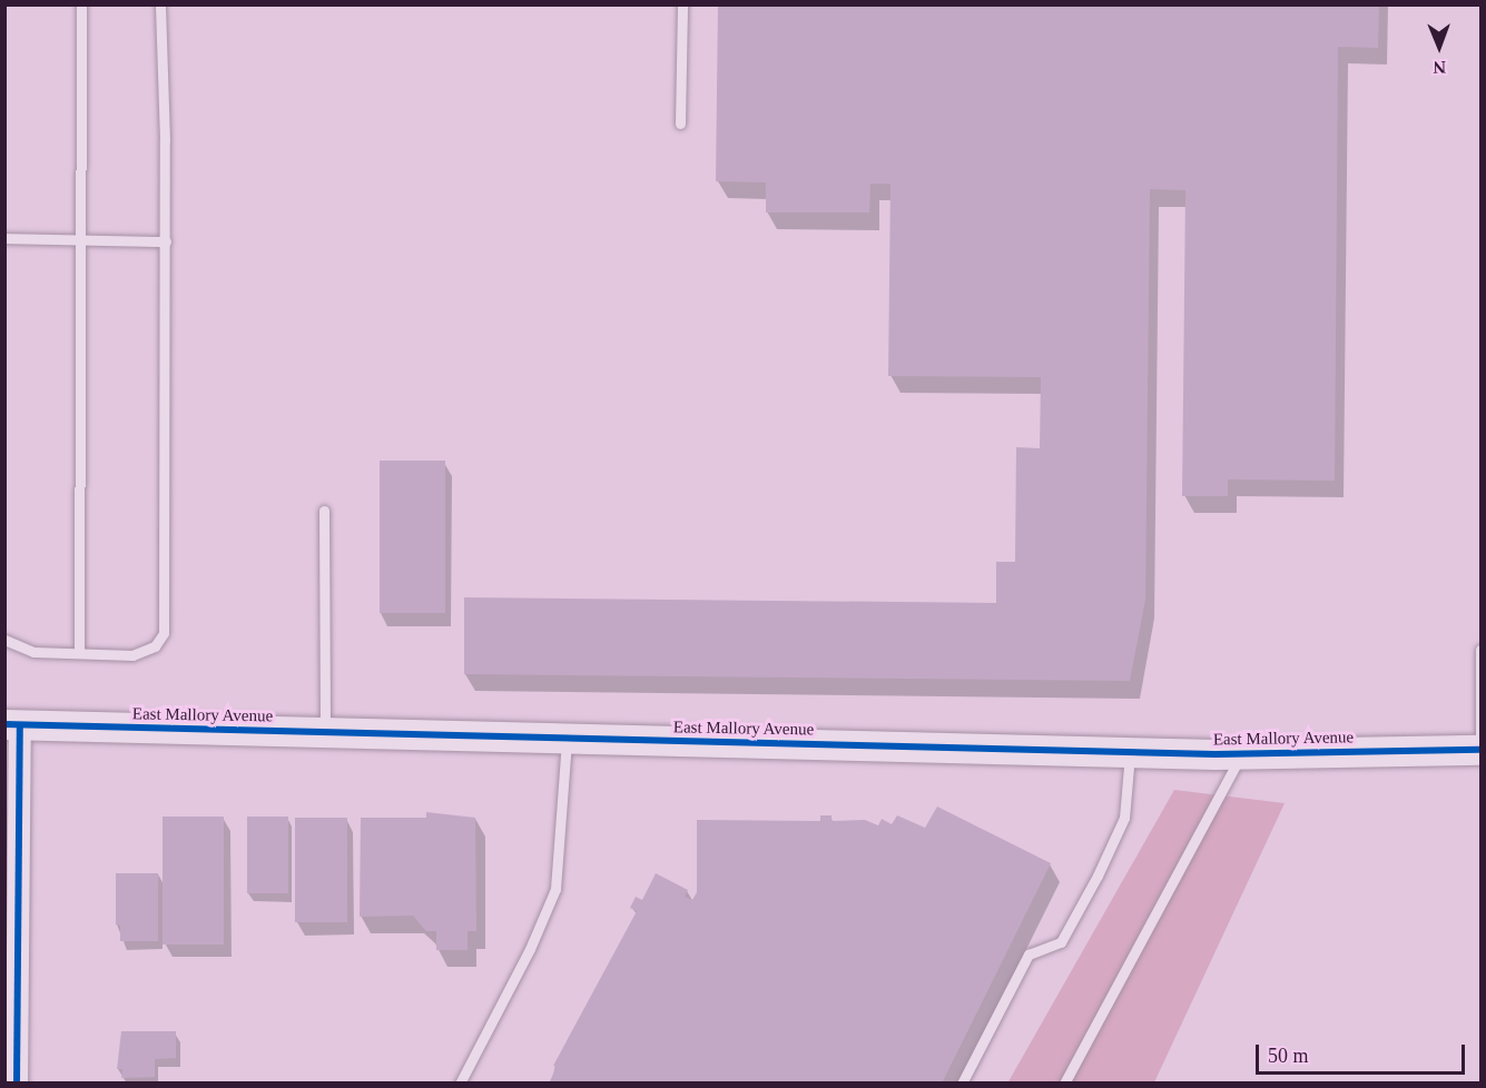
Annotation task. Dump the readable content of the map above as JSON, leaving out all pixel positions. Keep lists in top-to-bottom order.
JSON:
{
  "streets": {
    "main road": ["East Mallory Avenue"]
  },
  "scale_bar": "50 m",
  "north": "bottom"
}
